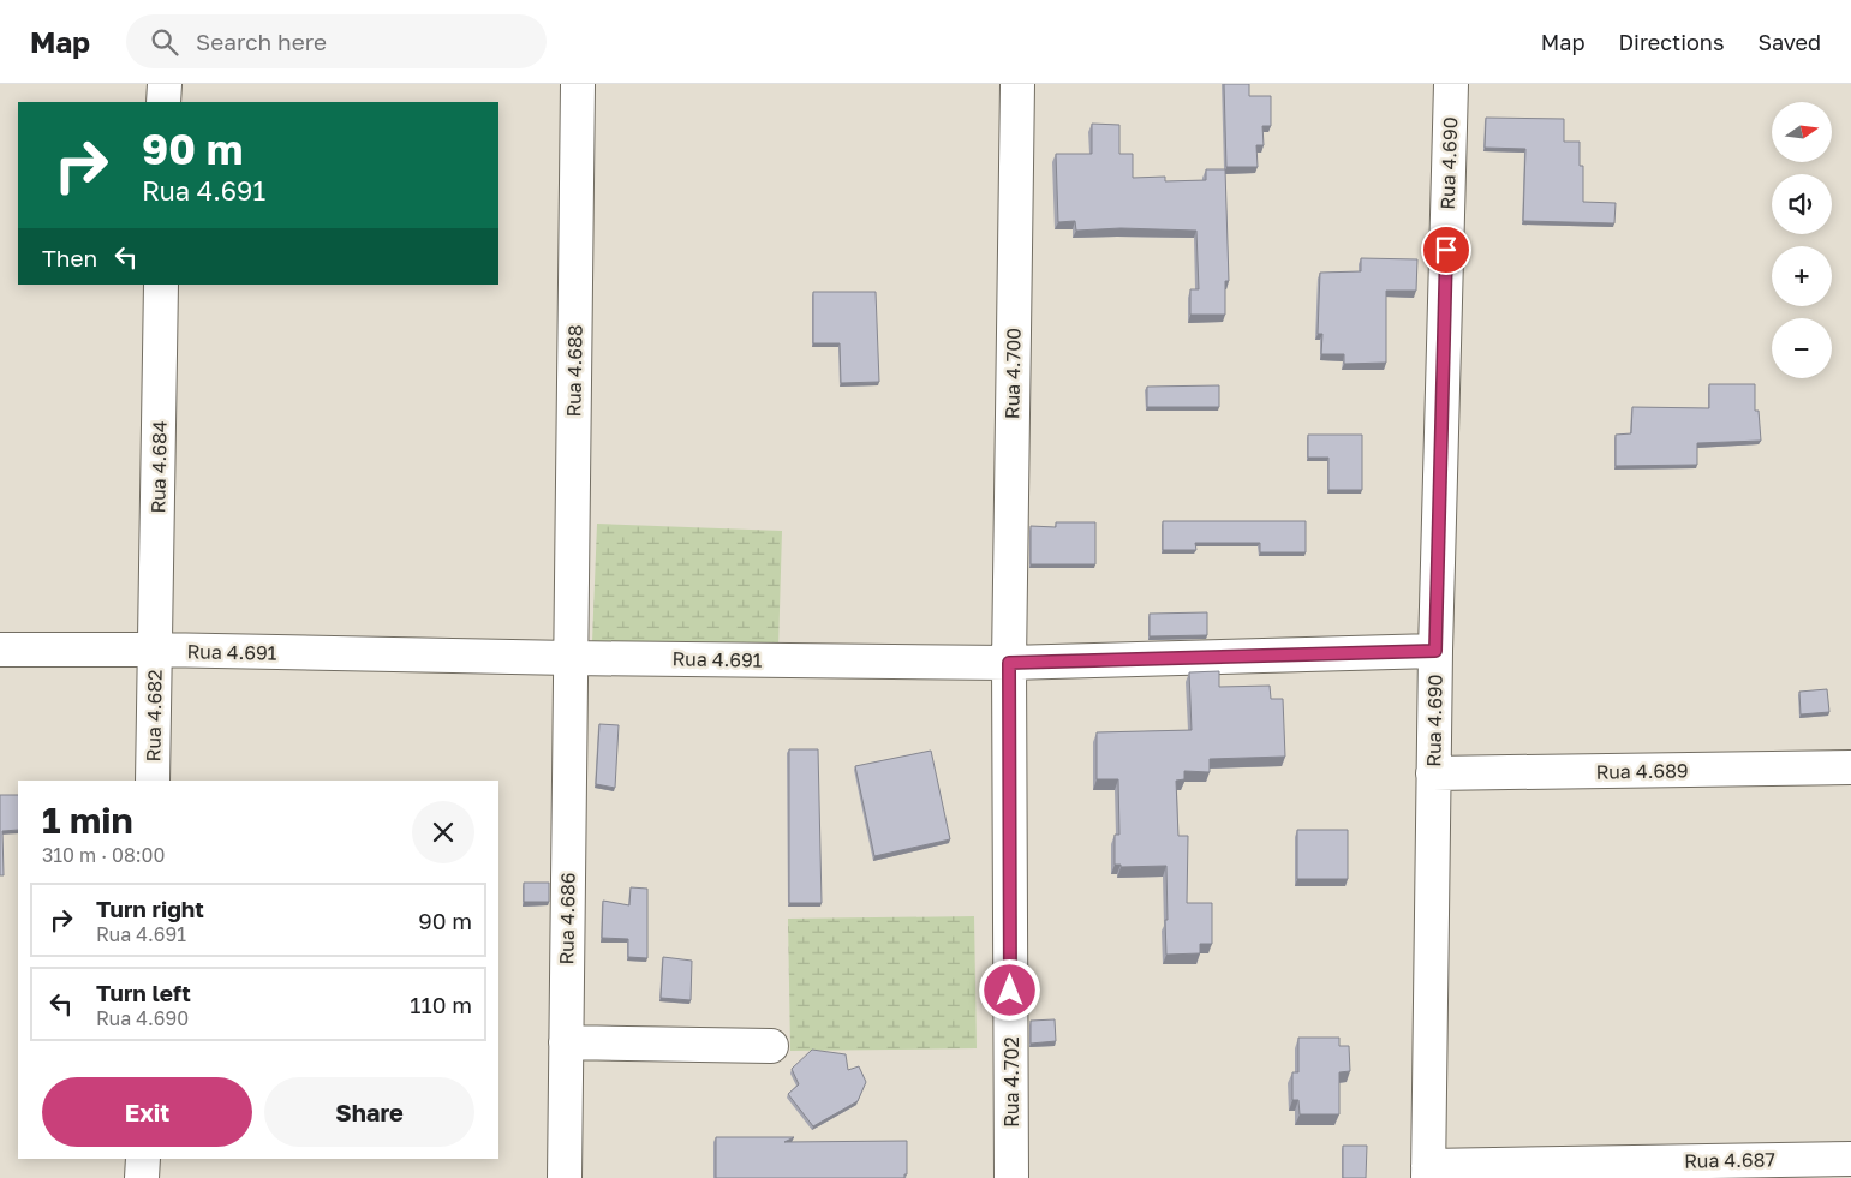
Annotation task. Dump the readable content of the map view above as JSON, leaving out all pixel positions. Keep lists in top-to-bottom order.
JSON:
{
  "streets": {
    "street": [
      "Rua 4.690",
      "Rua 4.688",
      "Rua 4.700",
      "Rua 4.684",
      "Rua 4.691",
      "Rua 4.682",
      "Rua 4.689",
      "Rua 4.686",
      "Rua 4.702",
      "Rua 4.687"
    ]
  },
  "crossings": [
    ["Rua 4.690", "Rua 4.691"],
    ["Rua 4.690", "Rua 4.689"],
    ["Rua 4.690", "Rua 4.687"],
    ["Rua 4.688", "Rua 4.691"],
    ["Rua 4.688", "Rua 4.686"],
    ["Rua 4.700", "Rua 4.691"],
    ["Rua 4.700", "Rua 4.702"],
    ["Rua 4.684", "Rua 4.691"],
    ["Rua 4.684", "Rua 4.682"],
    ["Rua 4.691", "Rua 4.682"],
    ["Rua 4.691", "Rua 4.686"],
    ["Rua 4.691", "Rua 4.702"]
  ],
  "north": "right",
  "page": {
    "header": "Map",
    "search": "Search here",
    "nav": ["Map", "Directions", "Saved"],
    "map_buttons": ["+", "−"],
    "turn": ["90 m", "Rua 4.691"],
    "then": "Then",
    "heading": ["1 min", "310 m · 08:00"],
    "list": [
      {
        "name": "Turn right",
        "note": "Rua 4.691",
        "value": "90 m"
      },
      {
        "name": "Turn left",
        "note": "Rua 4.690",
        "value": "110 m"
      }
    ],
    "buttons": ["Exit", "Share"]
  }
}
